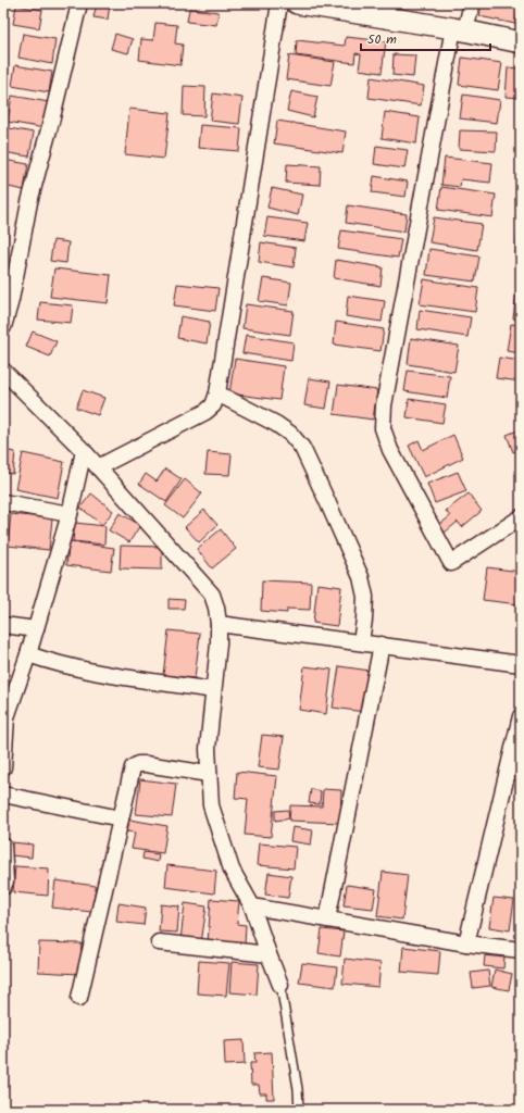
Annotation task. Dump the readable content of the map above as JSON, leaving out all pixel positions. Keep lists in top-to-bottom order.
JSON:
{
  "scale_bar": "50 m"
}
